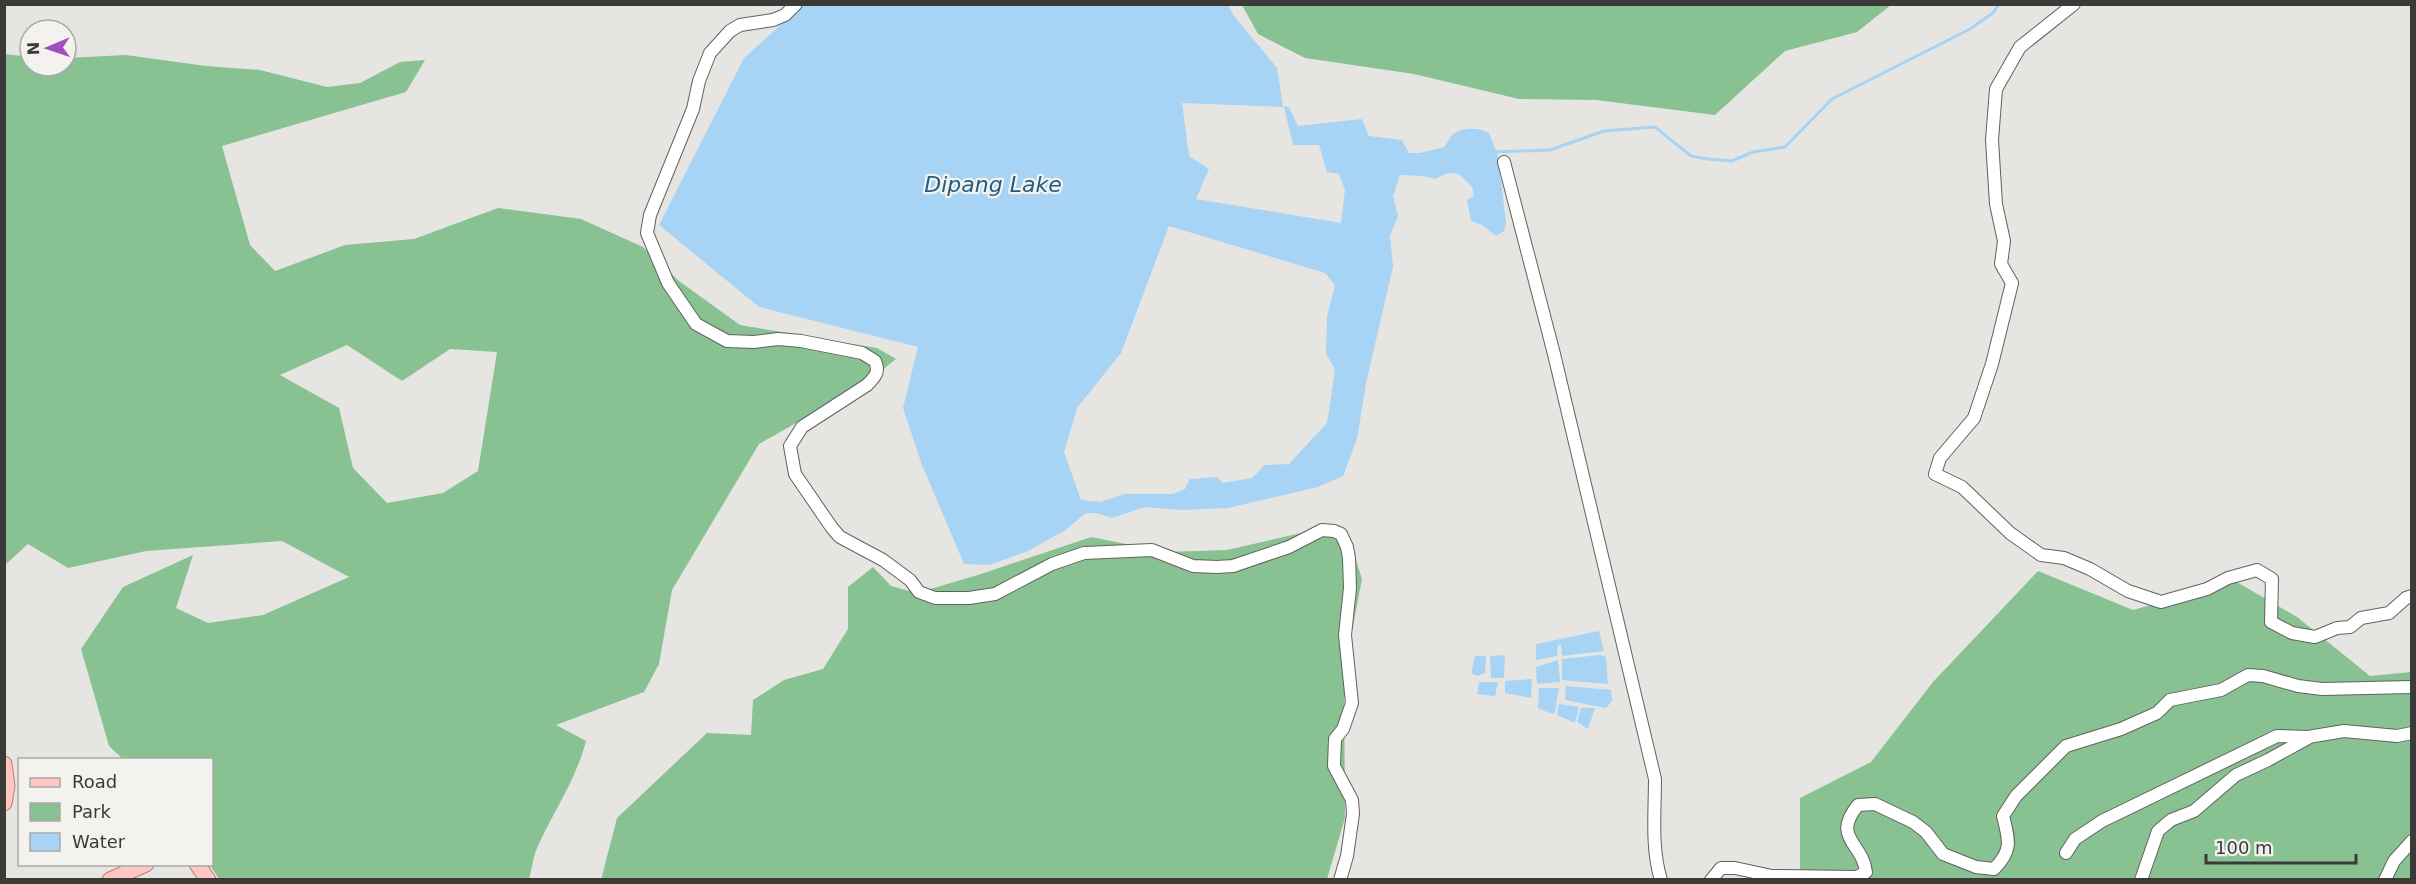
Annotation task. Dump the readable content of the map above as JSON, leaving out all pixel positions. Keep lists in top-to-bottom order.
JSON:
{
  "water": ["Dipang Lake"],
  "legend": ["Road", "Park", "Water"],
  "scale_bar": "100 m",
  "north": "left"
}
